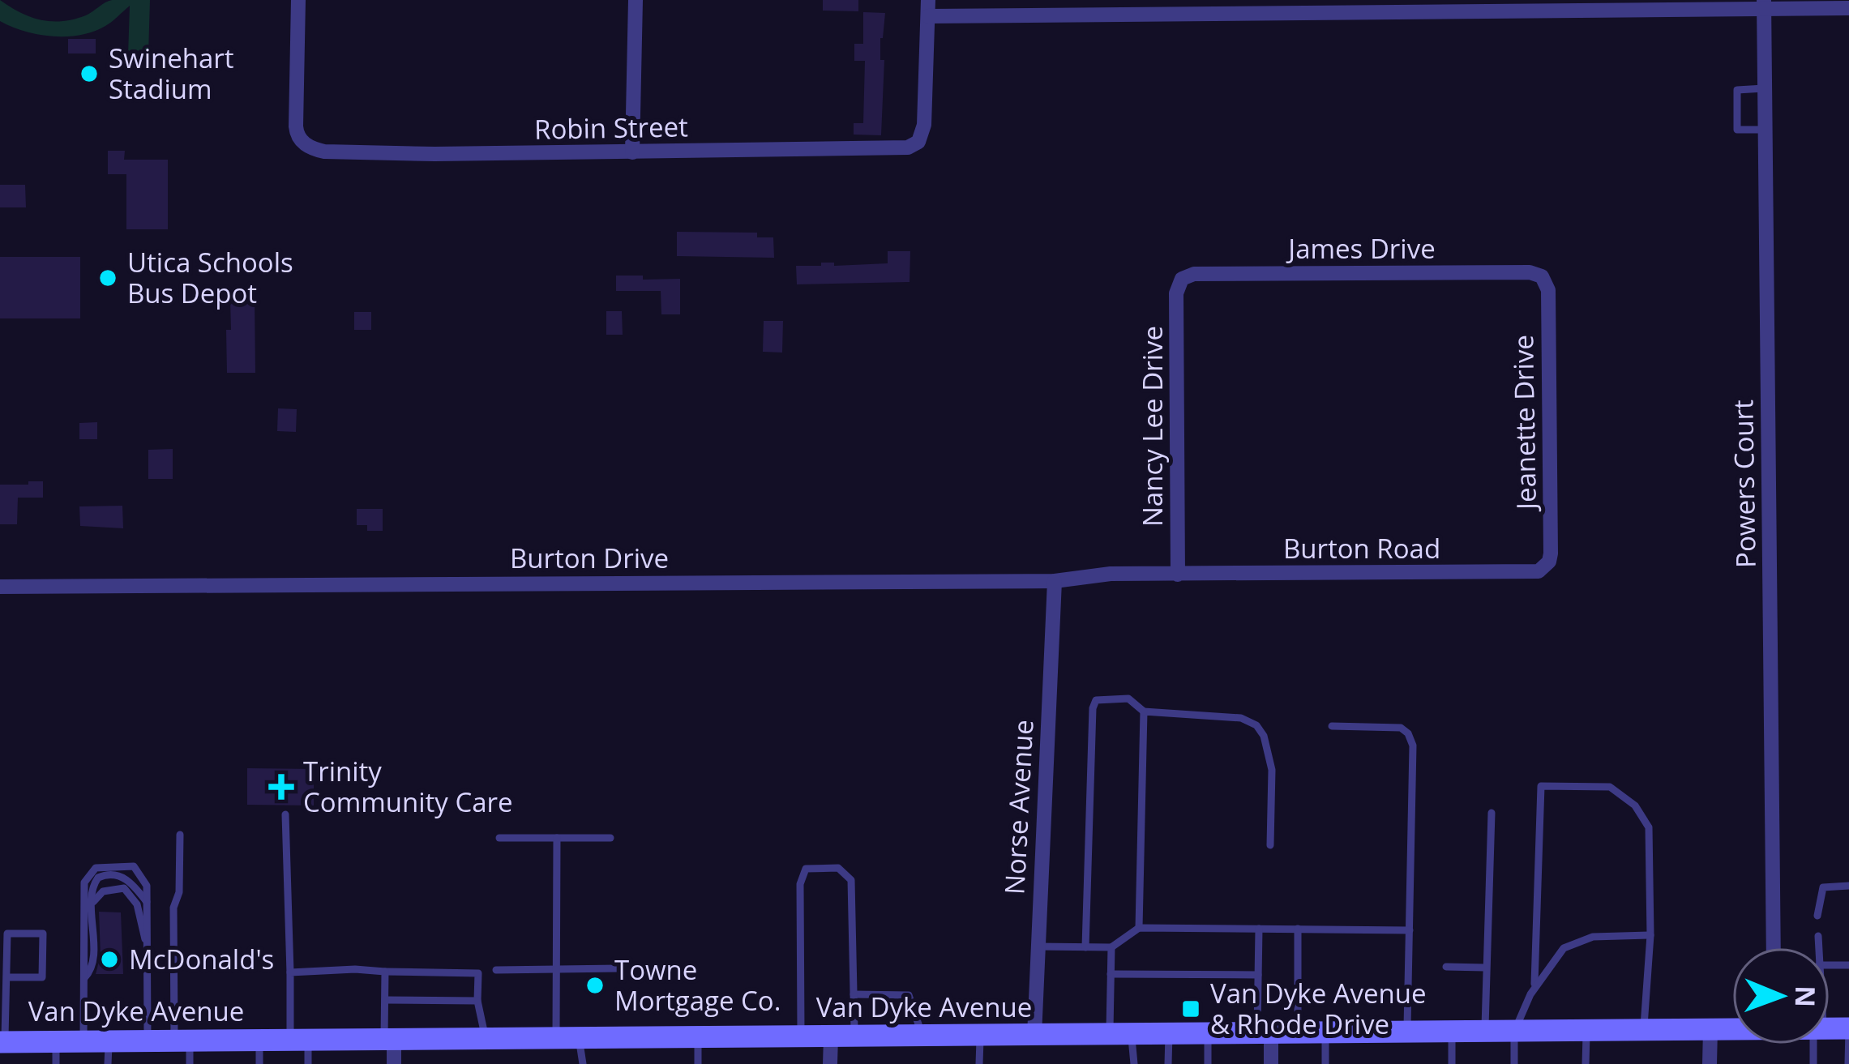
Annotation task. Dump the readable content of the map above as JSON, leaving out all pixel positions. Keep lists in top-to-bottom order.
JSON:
{
  "streets": {
    "main road": ["Van Dyke Avenue"],
    "street": [
      "Robin Street",
      "James Drive",
      "Jeanette Drive",
      "Nancy Lee Drive",
      "Powers Court",
      "Burton Road",
      "Burton Drive",
      "Norse Avenue"
    ]
  },
  "crossings": [
    ["James Drive", "Jeanette Drive"],
    ["James Drive", "Nancy Lee Drive"],
    ["Jeanette Drive", "Burton Road"],
    ["Nancy Lee Drive", "Burton Road"],
    ["Nancy Lee Drive", "Burton Drive"],
    ["Burton Road", "Burton Drive"],
    ["Burton Drive", "Norse Avenue"],
    ["Norse Avenue", "Van Dyke Avenue"]
  ],
  "places": {
    "other": [
      "Swinehart Stadium",
      "Utica Schools Bus Depot",
      "McDonald's",
      "Towne Mortgage Co."
    ],
    "health": ["Trinity Community Care"],
    "transit": ["Van Dyke Avenue & Rhode Drive"]
  },
  "north": "right"
}
